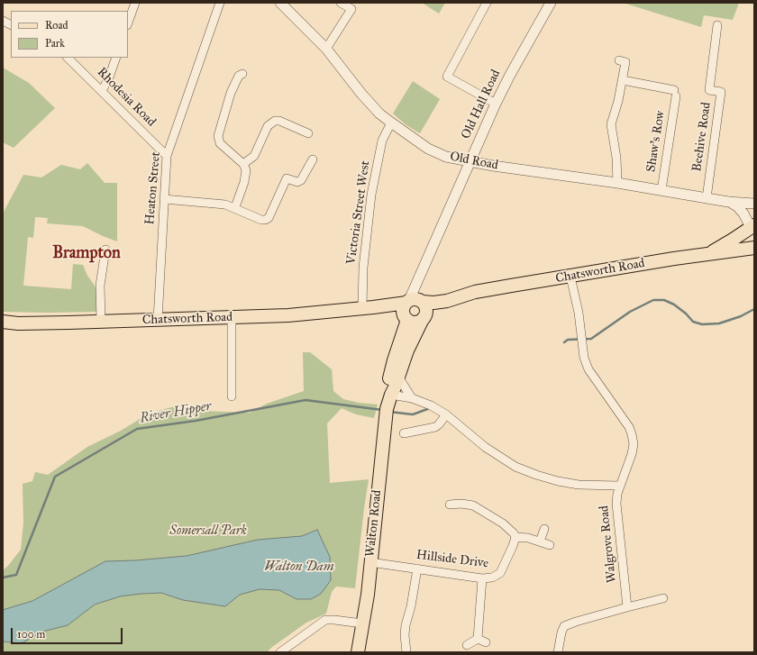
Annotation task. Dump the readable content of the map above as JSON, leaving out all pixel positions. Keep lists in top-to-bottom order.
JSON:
{
  "streets": {
    "main road": ["Chatsworth Road", "Walton Road"],
    "street": [
      "Rhodesia Road",
      "Old Hall Road",
      "Beehive Road",
      "Shaw's Row",
      "Old Road",
      "Heaton Street",
      "Victoria Street West",
      "Walgrove Road",
      "Hillside Drive"
    ]
  },
  "crossings": [
    ["Rhodesia Road", "Heaton Street"],
    ["Old Hall Road", "Old Road"],
    ["Old Hall Road", "Chatsworth Road"],
    ["Old Hall Road", "Walton Road"],
    ["Beehive Road", "Old Road"],
    ["Shaw's Row", "Old Road"],
    ["Old Road", "Victoria Street West"],
    ["Heaton Street", "Chatsworth Road"],
    ["Victoria Street West", "Chatsworth Road"],
    ["Chatsworth Road", "Walton Road"],
    ["Chatsworth Road", "Walgrove Road"],
    ["Walton Road", "Hillside Drive"]
  ],
  "districts": ["Brampton"],
  "water": ["River Hipper", "Walton Dam"],
  "parks": ["Somersall Park"],
  "legend": ["Road", "Park"],
  "scale_bar": "100 m"
}
